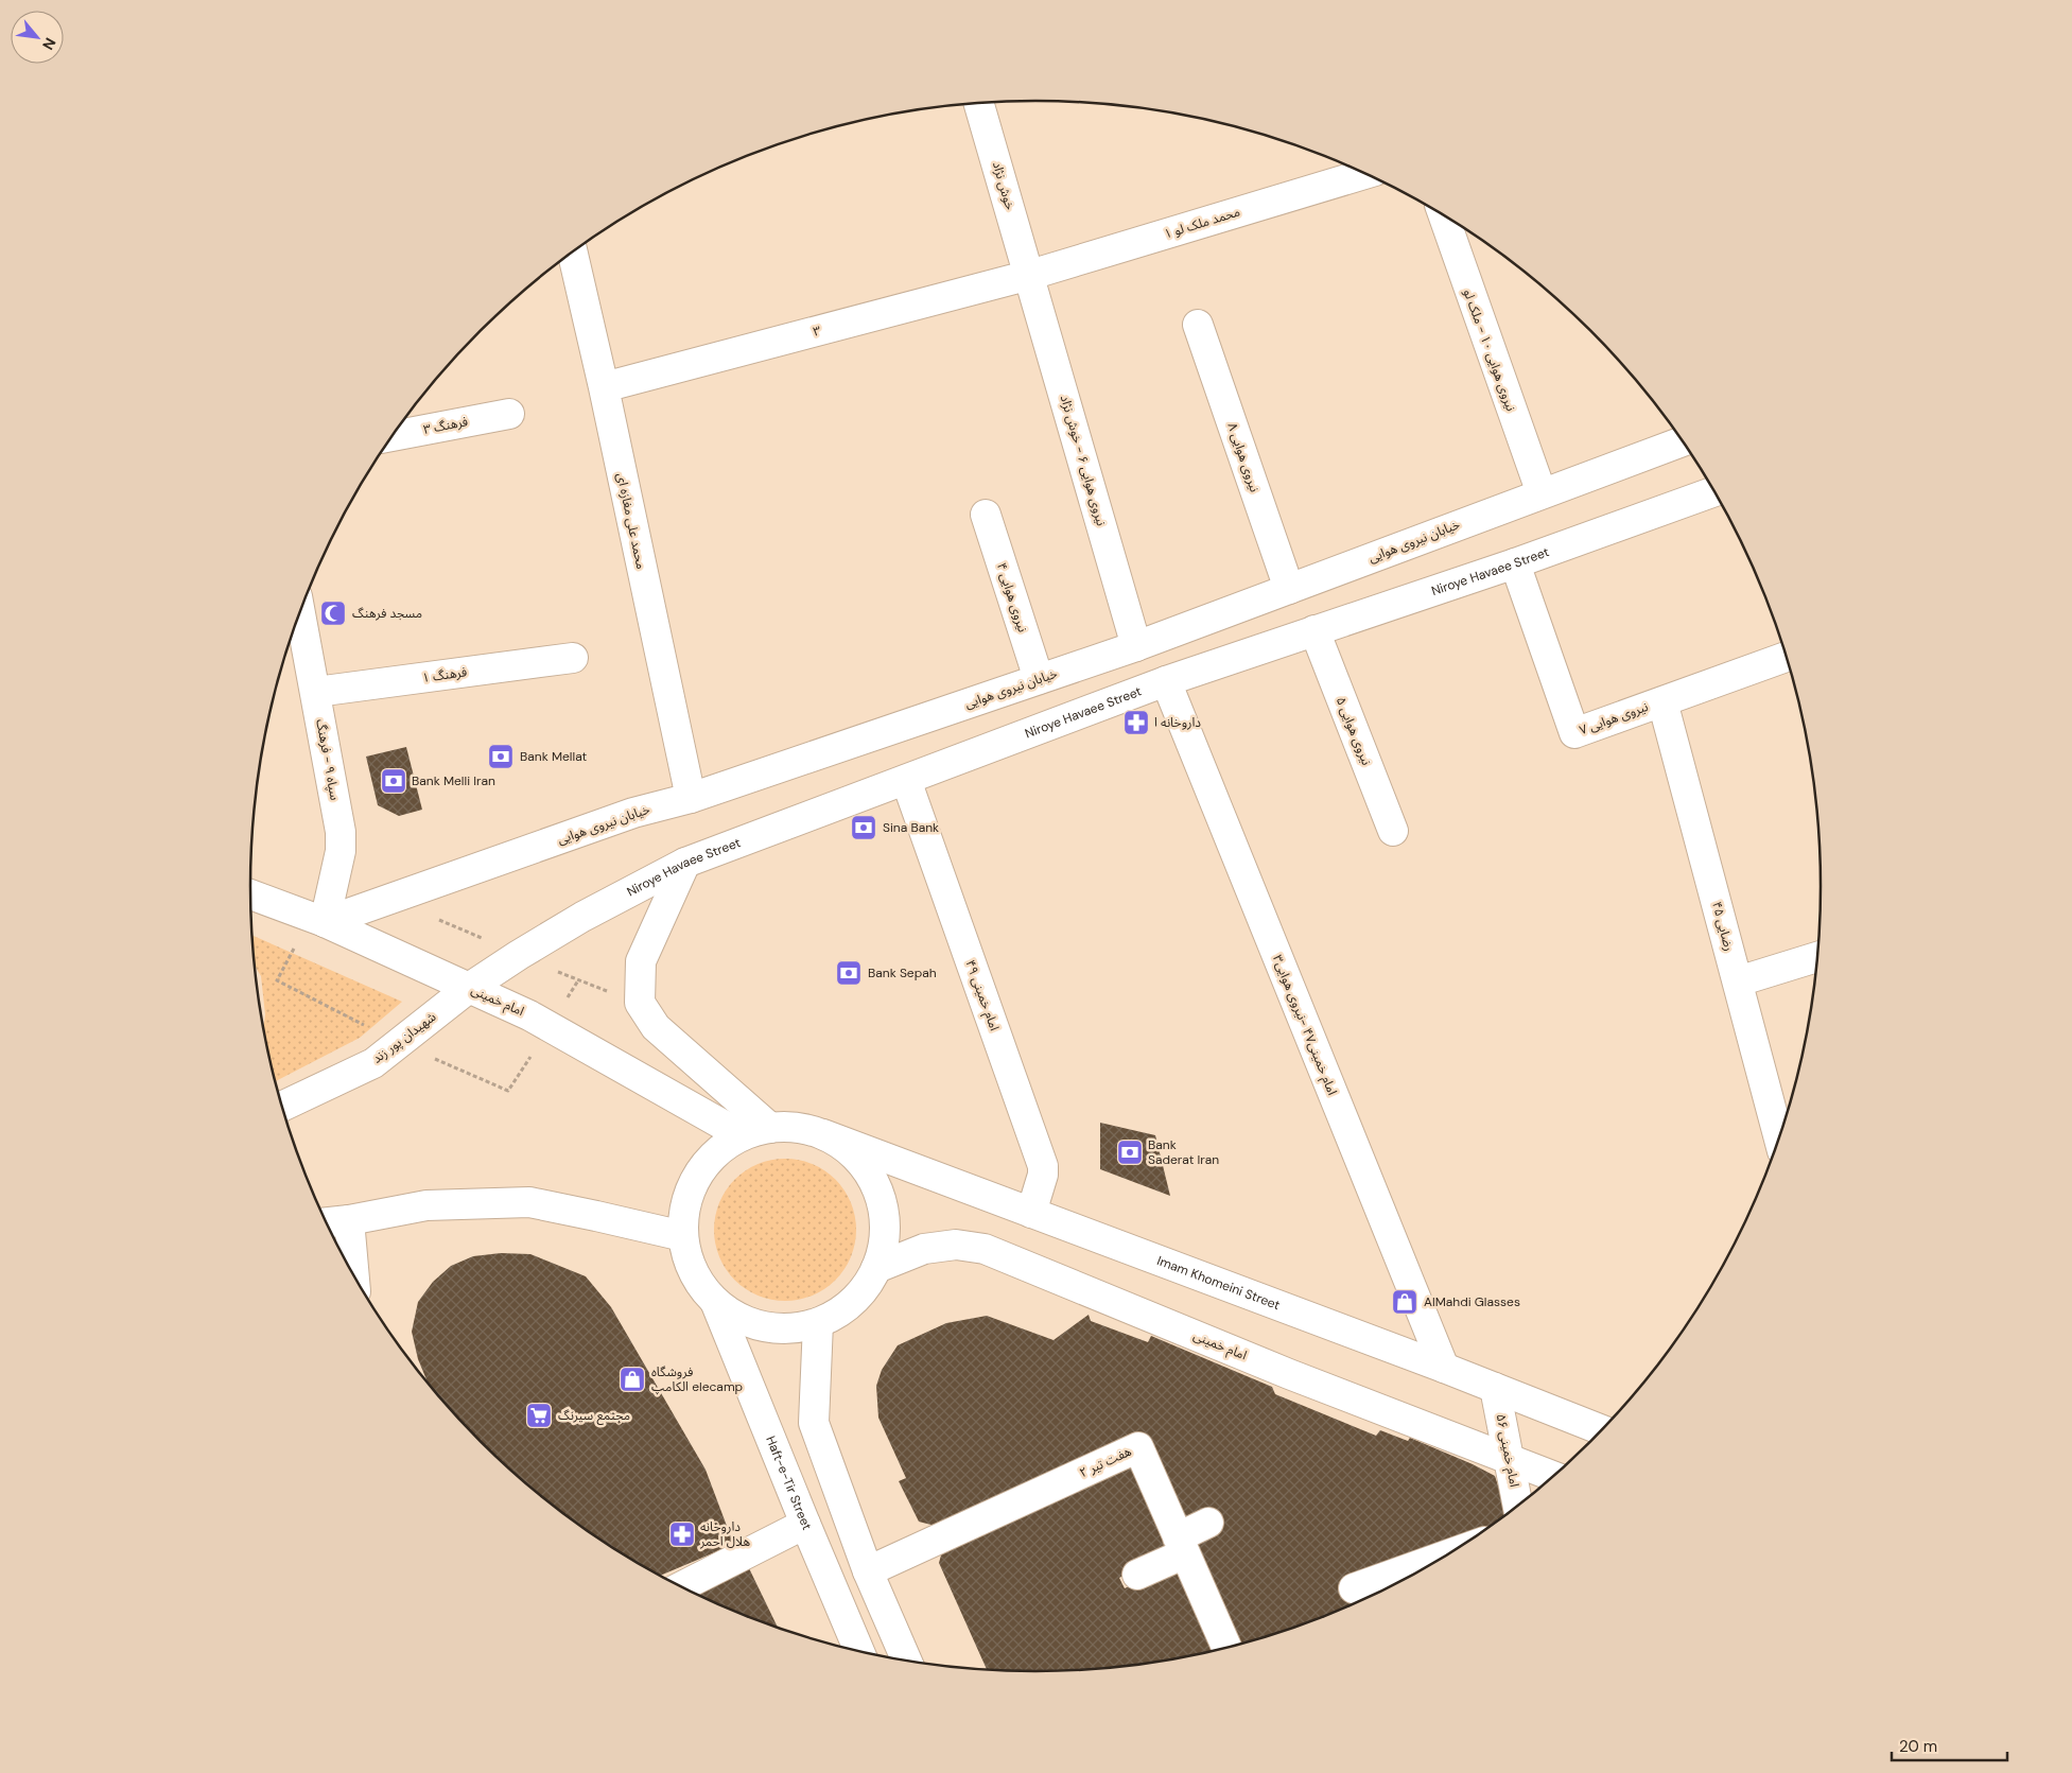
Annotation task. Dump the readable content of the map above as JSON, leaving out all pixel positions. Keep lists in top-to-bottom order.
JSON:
{
  "streets": {
    "main road": [
      "خوش نژاد",
      "۱ محمد ملک لو",
      "۳",
      "نیروی هوایی ۱۰ - ملک لو",
      "فرهنگ ۳",
      "نیروی هوایی ۸",
      "نیروی هوایی ۶ - خوش نژاد",
      "محمد علی مغازه ای",
      "خیابان نیروی هوایی",
      "Niroye Havaee Street",
      "نیروی هوایی ۴",
      "فرهنگ ۱",
      "نیروی هوایی ۷",
      "نیروی هوایی ۵",
      "سپاه ۹ - فرهنگ",
      "رضایی ۴۵",
      "امام خمینی ۴۹",
      "امام خمینی",
      "امام خمینی۴۷ -نیروی هوایی۳",
      "شهیدان پور زند",
      "Imam Khomeini Street",
      "امام خمینی ۵۶",
      "هفت تیر ۲",
      "Haft-e-Tir Street"
    ]
  },
  "crossings": [
    ["خوش نژاد", "۱ محمد ملک لو"],
    ["خوش نژاد", "۳"],
    ["خوش نژاد", "نیروی هوایی ۶ - خوش نژاد"],
    ["۱ محمد ملک لو", "۳"],
    ["۱ محمد ملک لو", "نیروی هوایی ۶ - خوش نژاد"],
    ["۳", "نیروی هوایی ۶ - خوش نژاد"],
    ["۳", "محمد علی مغازه ای"],
    ["نیروی هوایی ۱۰ - ملک لو", "خیابان نیروی هوایی"],
    ["نیروی هوایی ۸", "خیابان نیروی هوایی"],
    ["نیروی هوایی ۶ - خوش نژاد", "خیابان نیروی هوایی"],
    ["محمد علی مغازه ای", "خیابان نیروی هوایی"],
    ["خیابان نیروی هوایی", "نیروی هوایی ۴"],
    ["خیابان نیروی هوایی", "سپاه ۹ - فرهنگ"],
    ["خیابان نیروی هوایی", "امام خمینی"],
    ["Niroye Havaee Street", "نیروی هوایی ۷"],
    ["Niroye Havaee Street", "نیروی هوایی ۵"],
    ["Niroye Havaee Street", "امام خمینی ۴۹"],
    ["Niroye Havaee Street", "امام خمینی"],
    ["Niroye Havaee Street", "امام خمینی۴۷ -نیروی هوایی۳"],
    ["Niroye Havaee Street", "شهیدان پور زند"],
    ["فرهنگ ۱", "سپاه ۹ - فرهنگ"],
    ["نیروی هوایی ۷", "رضایی ۴۵"],
    ["سپاه ۹ - فرهنگ", "امام خمینی"],
    ["امام خمینی ۴۹", "Imam Khomeini Street"],
    ["امام خمینی", "شهیدان پور زند"],
    ["امام خمینی", "امام خمینی ۵۶"],
    ["امام خمینی۴۷ -نیروی هوایی۳", "Imam Khomeini Street"],
    ["Imam Khomeini Street", "امام خمینی ۵۶"]
  ],
  "places": {
    "mosque": ["مسجد فرهنگ"],
    "pharmacy": ["داروخانه ا", "داروخانه هلال احمر"],
    "bank": [
      "Bank Mellat",
      "Bank Melli Iran",
      "Sina Bank",
      "Bank Sepah",
      "Bank Saderat Iran"
    ],
    "shop": ["AlMahdi Glasses", "فروشگاه الکامپ elecamp"],
    "supermarket": ["مجتمع سیرنگ"]
  },
  "scale_bar": "20 m",
  "north": "bottom right"
}
